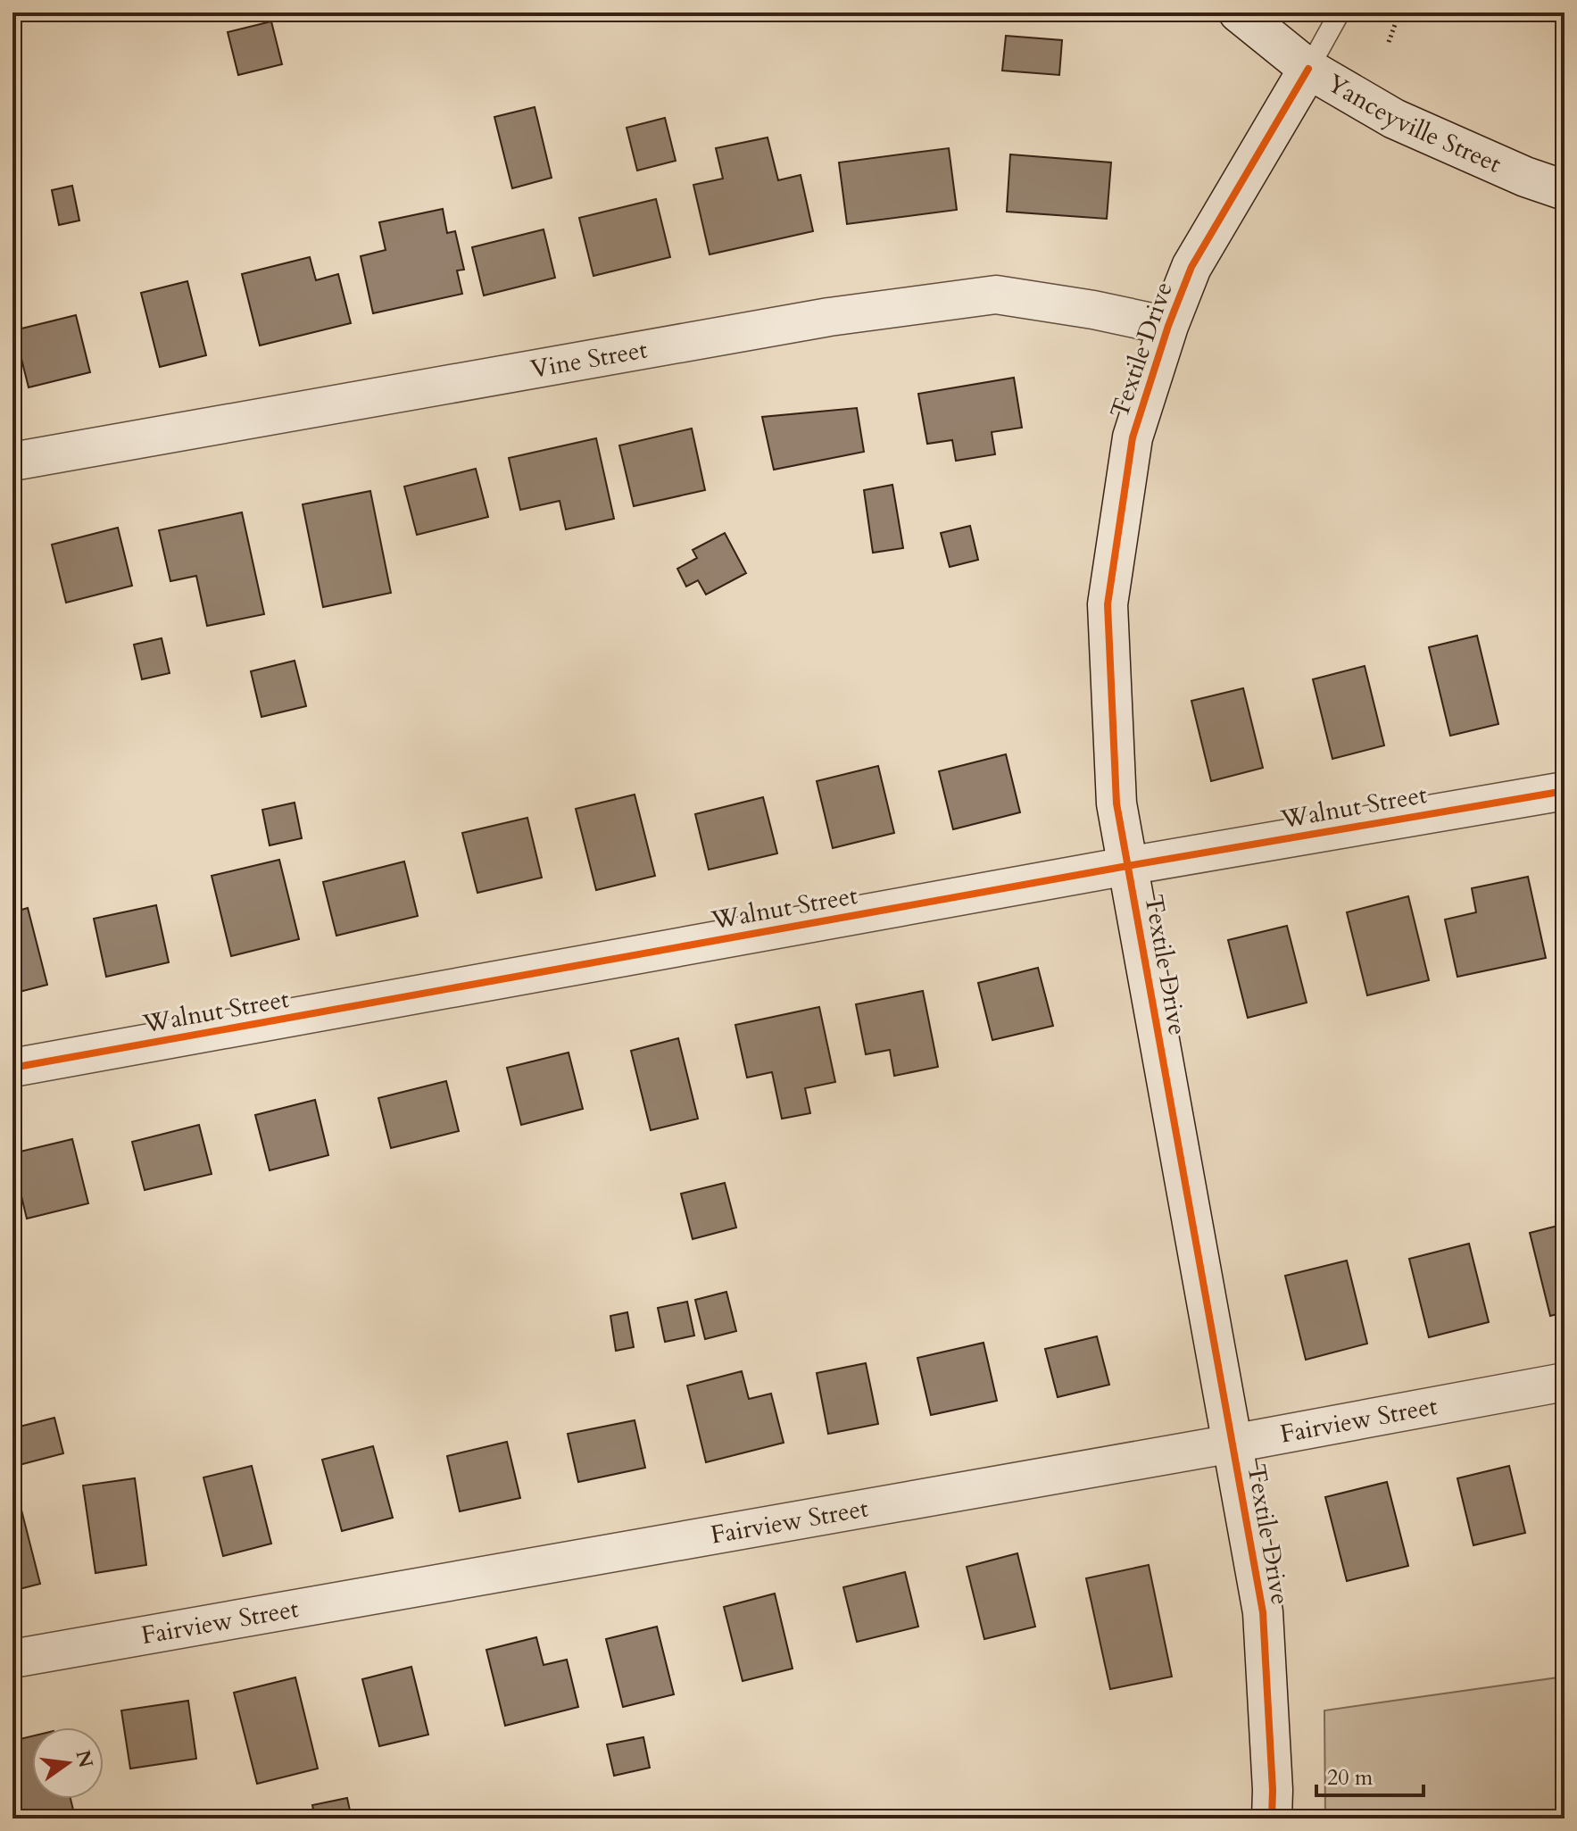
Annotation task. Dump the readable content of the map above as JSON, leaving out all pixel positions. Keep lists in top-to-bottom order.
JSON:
{
  "streets": {
    "street": [
      "Yanceyville Street",
      "Textile Drive",
      "Vine Street",
      "Walnut Street",
      "Fairview Street"
    ]
  },
  "crossings": [
    ["Yanceyville Street", "Textile Drive"],
    ["Textile Drive", "Vine Street"],
    ["Textile Drive", "Walnut Street"],
    ["Textile Drive", "Fairview Street"]
  ],
  "scale_bar": "20 m",
  "north": "right"
}
